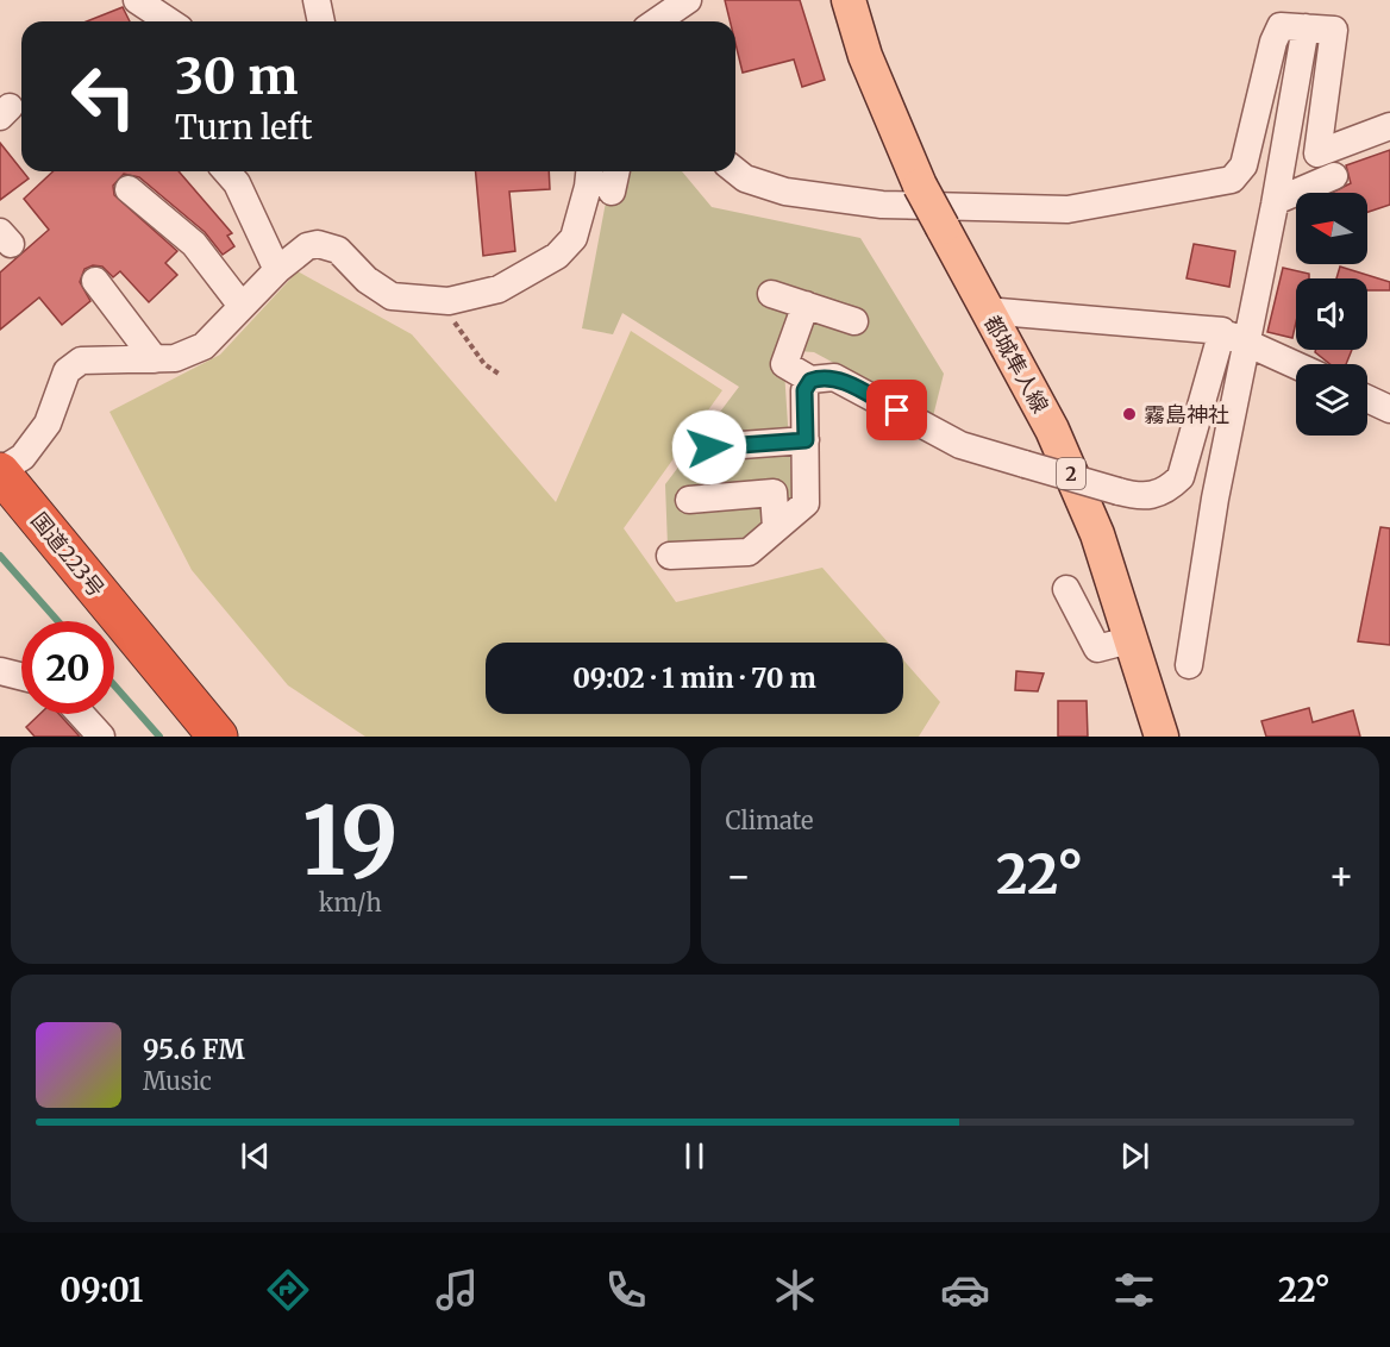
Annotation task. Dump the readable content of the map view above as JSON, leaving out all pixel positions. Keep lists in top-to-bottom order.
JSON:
{
  "streets": {
    "highway": ["国道223号"],
    "main road": ["都城隼人線", "2"]
  },
  "places": ["霧島神社"],
  "north": "left",
  "page": {
    "turn": ["30 m", "Turn left"],
    "limit": "20",
    "trip": "09:02 · 1 min · 70 m",
    "tile": [
      ["19", "km/h"],
      "Climate"
    ],
    "heat": ["−", "22°", "+"],
    "song": ["95.6 FM", "Music"],
    "tabs": ["09:01", "22°"]
  }
}
